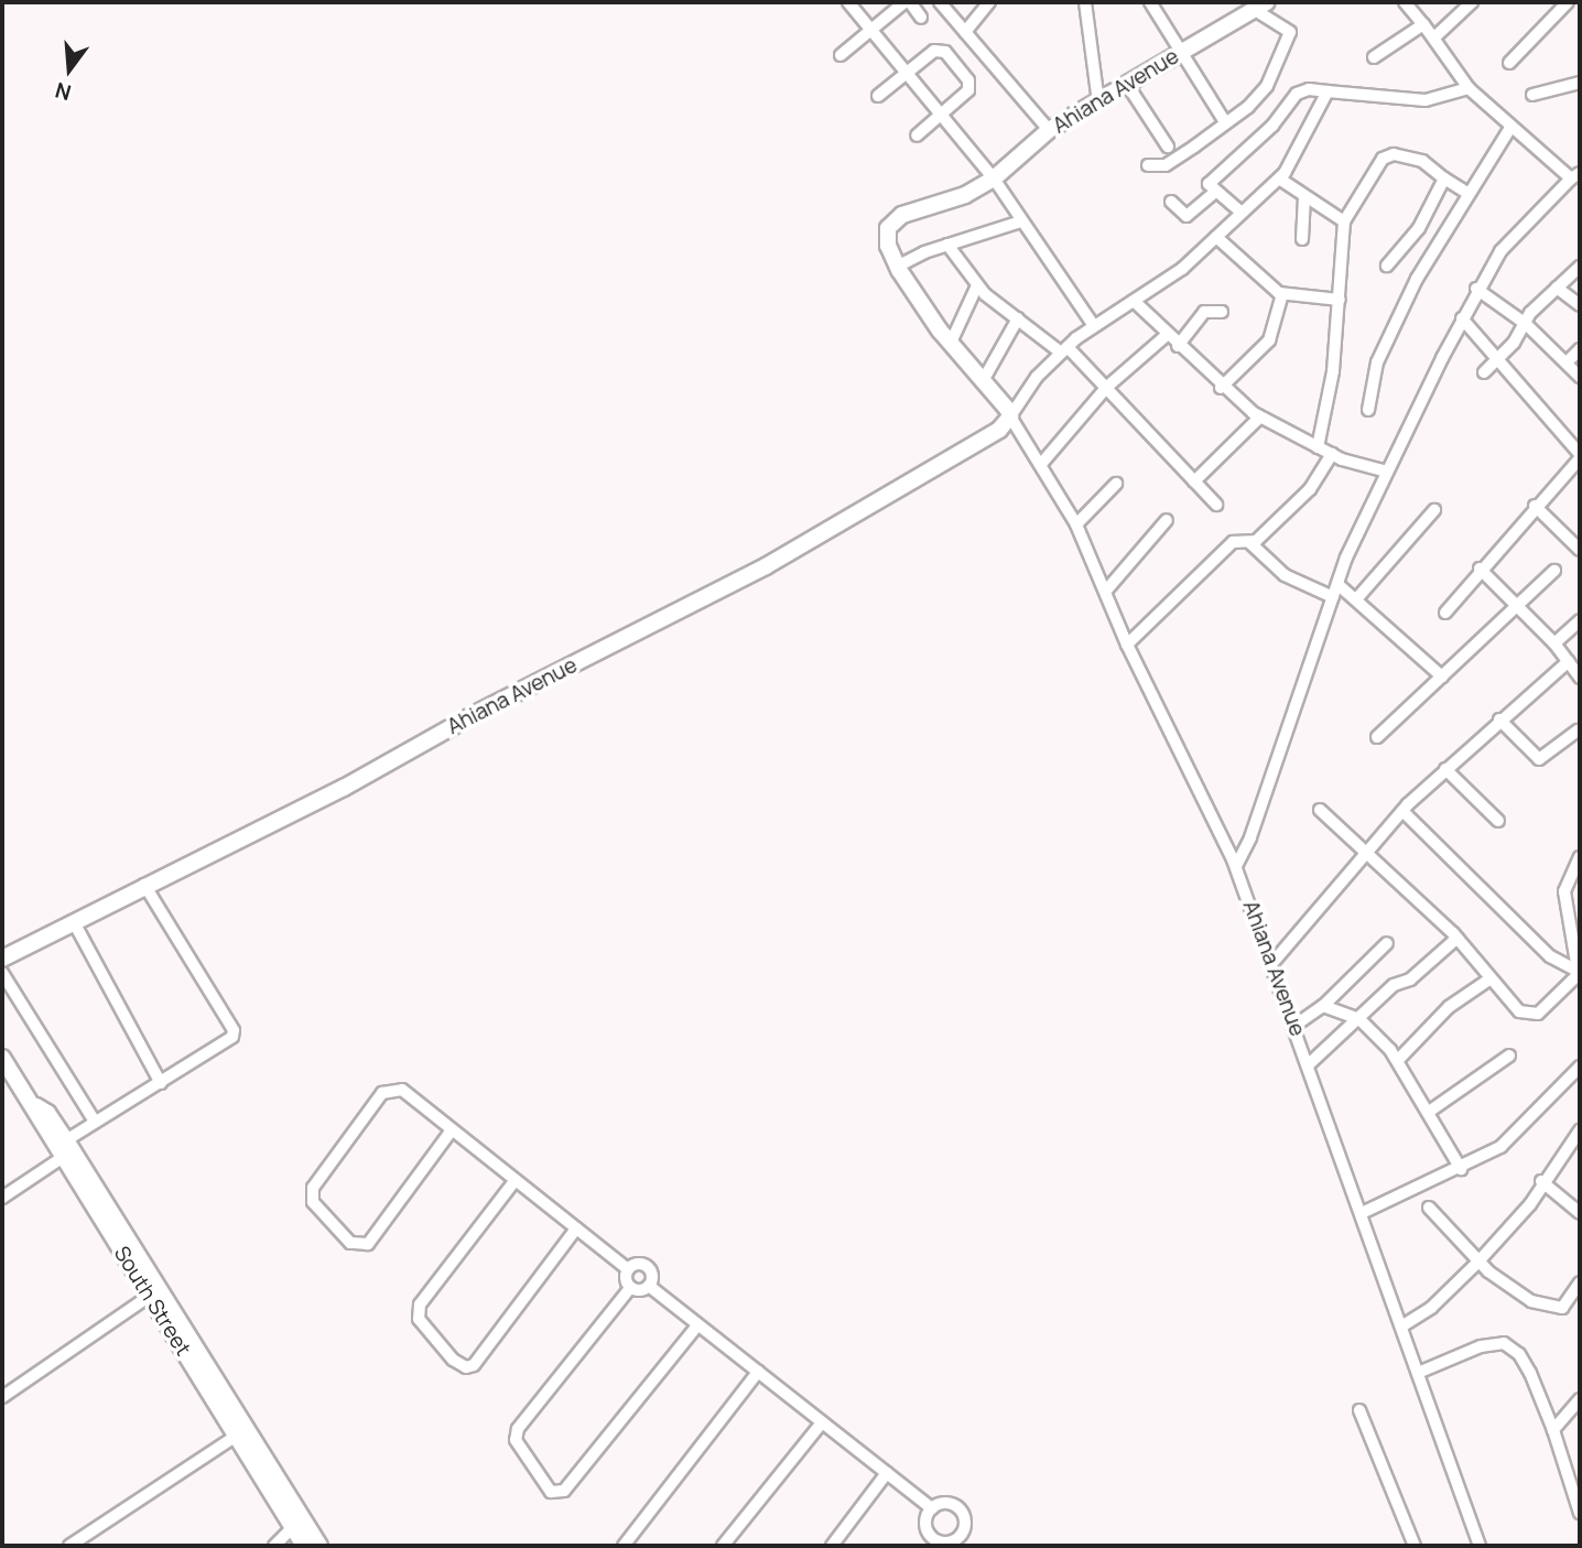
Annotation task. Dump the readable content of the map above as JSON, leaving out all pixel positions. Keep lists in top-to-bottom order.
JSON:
{
  "streets": {
    "street": ["Ahiana Avenue", "South Street"]
  },
  "north": "bottom"
}
